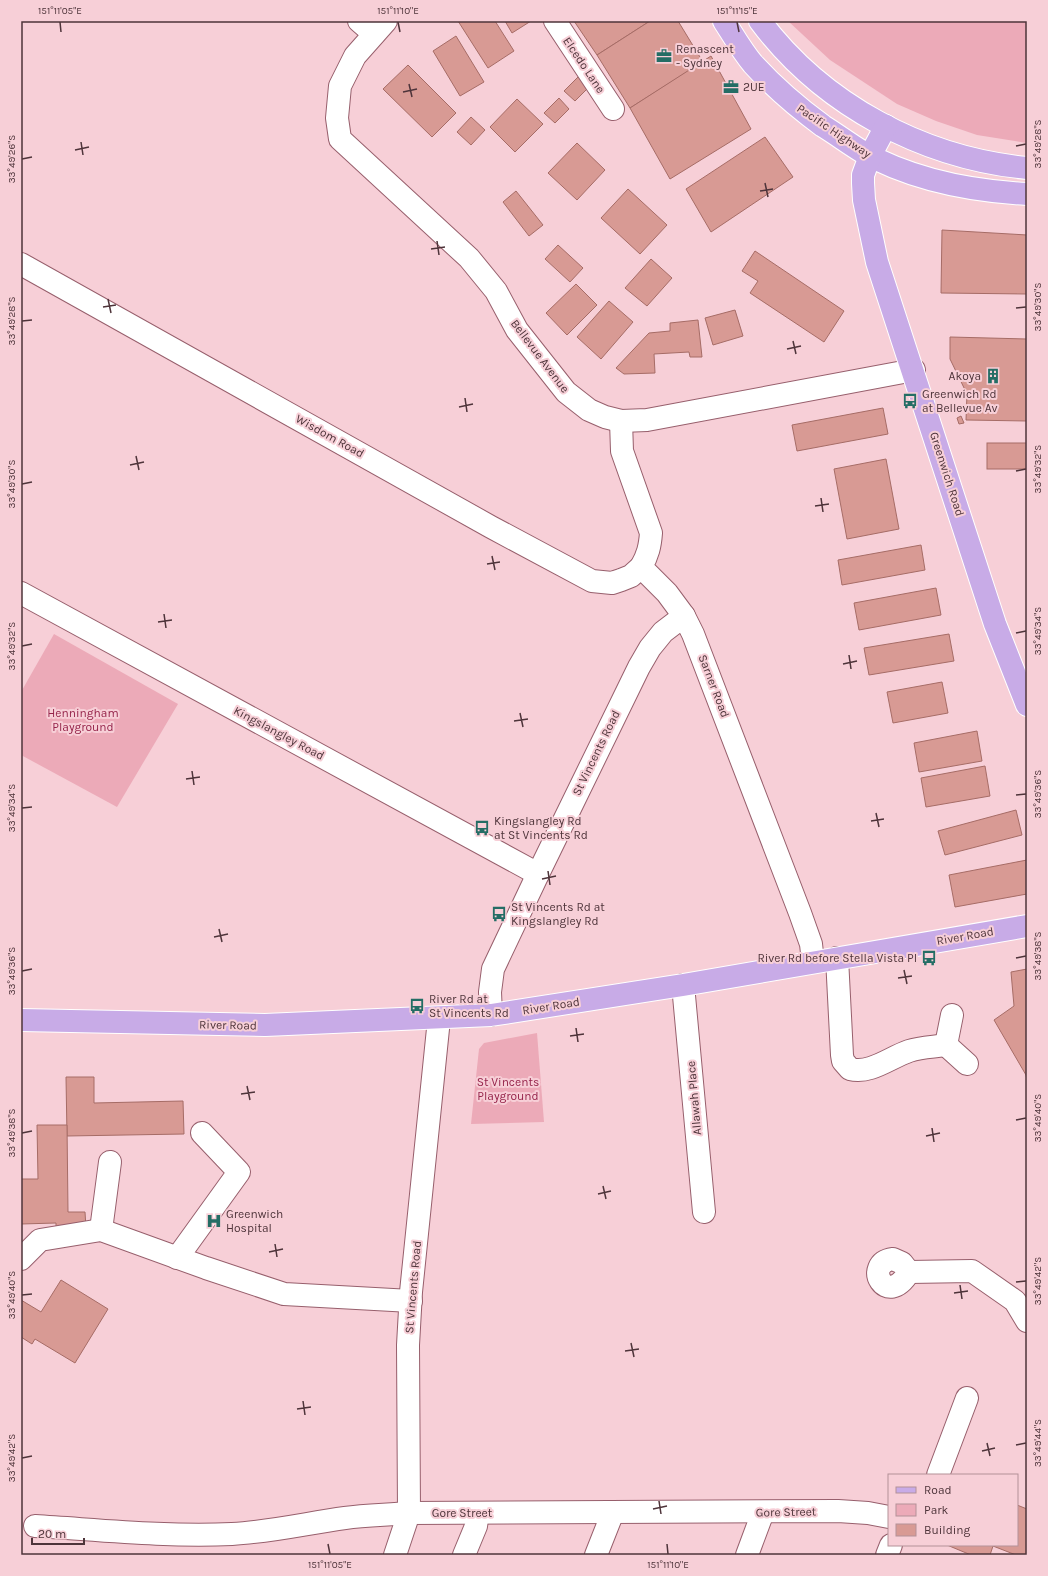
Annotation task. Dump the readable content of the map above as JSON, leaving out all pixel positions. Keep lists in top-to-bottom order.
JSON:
{
  "streets": {
    "main road": ["Pacific Highway", "Greenwich Road", "River Road"],
    "street": [
      "Elcedo Lane",
      "Bellevue Avenue",
      "Wisdom Road",
      "Sarner Road",
      "Kingslangley Road",
      "St Vincents Road",
      "Allawah Place",
      "Gore Street"
    ]
  },
  "crossings": [
    ["Pacific Highway", "Greenwich Road"],
    ["Bellevue Avenue", "Greenwich Road"],
    ["Wisdom Road", "Sarner Road"],
    ["Sarner Road", "St Vincents Road"],
    ["Sarner Road", "River Road"],
    ["Kingslangley Road", "St Vincents Road"],
    ["St Vincents Road", "River Road"],
    ["St Vincents Road", "Gore Street"],
    ["River Road", "Allawah Place"]
  ],
  "parks": ["Henningham Playground", "St Vincents Playground"],
  "places": {
    "office": ["Renascent - Sydney", "2UE"],
    "building": ["Akoya"],
    "bus stop": [
      "Greenwich Rd at Bellevue Av",
      "Kingslangley Rd at St Vincents Rd",
      "St Vincents Rd at Kingslangley Rd",
      "River Rd before Stella Vista Pl",
      "River Rd at St Vincents Rd"
    ],
    "hospital": ["Greenwich Hospital"]
  },
  "legend": ["Road", "Park", "Building"],
  "scale_bar": "20 m",
  "coordinates": [
    "151°11'05\"E",
    "151°11'10\"E",
    "151°11'15\"E",
    "33°49'28\"S",
    "33°49'26\"S",
    "33°49'30\"S",
    "33°49'32\"S",
    "33°49'34\"S",
    "33°49'36\"S",
    "33°49'38\"S",
    "33°49'40\"S",
    "33°49'42\"S",
    "33°49'44\"S"
  ]
}
